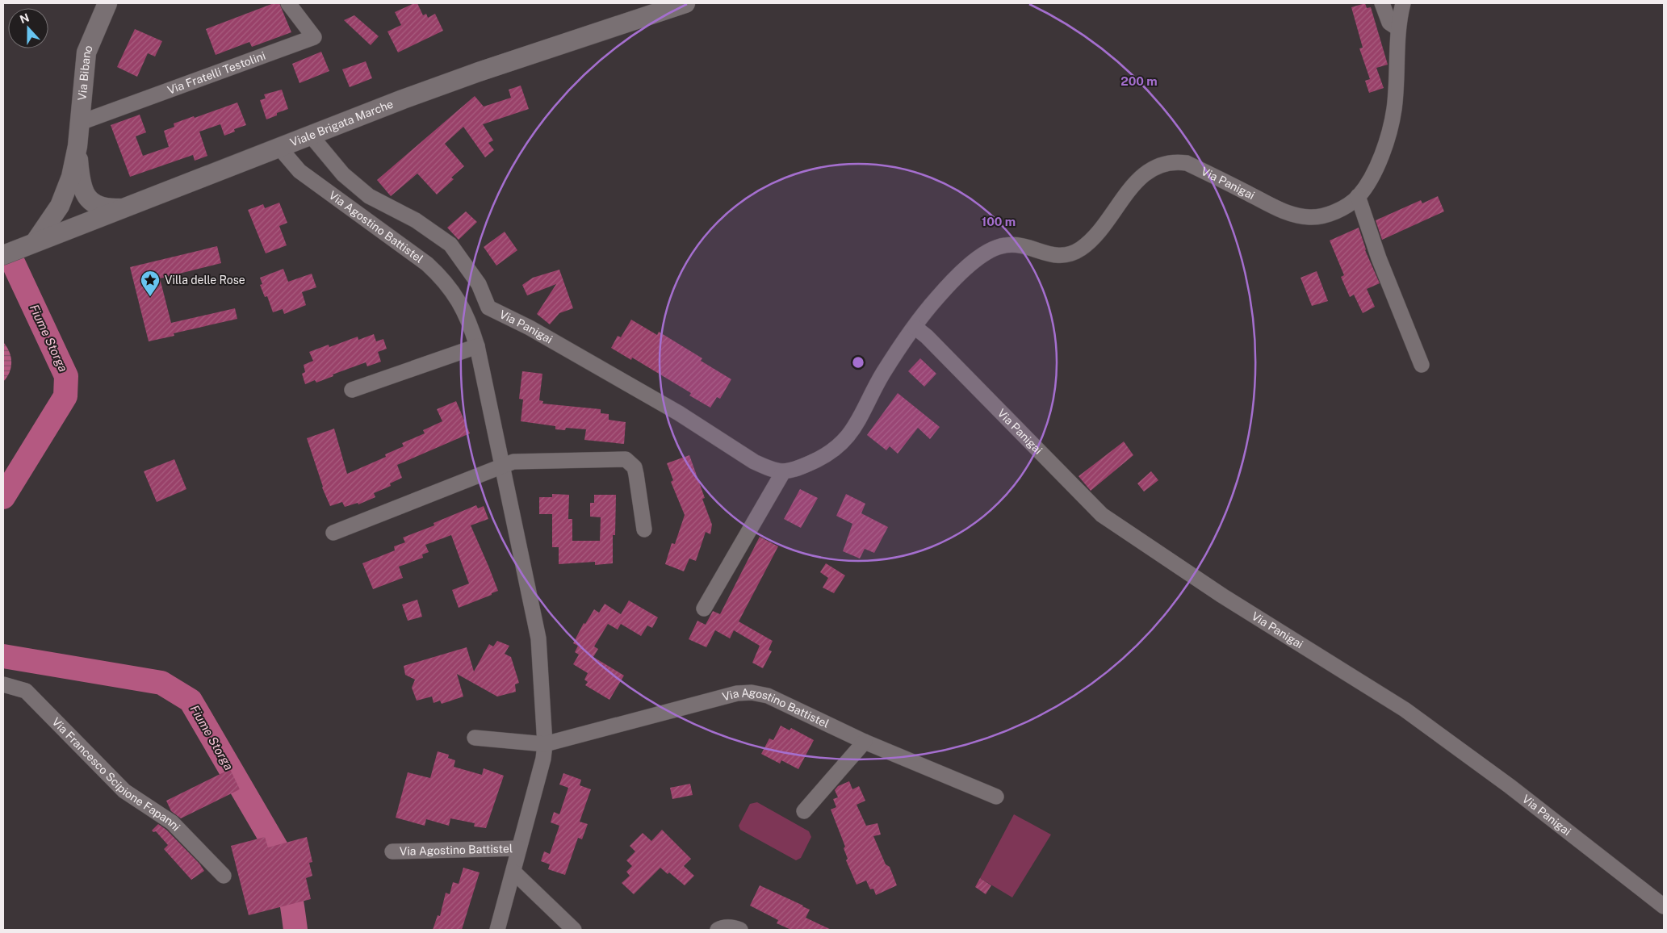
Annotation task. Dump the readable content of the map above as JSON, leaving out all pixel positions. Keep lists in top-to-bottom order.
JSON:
{
  "streets": {
    "street": [
      "Via Fratelli Testolini",
      "Via Bibano",
      "Viale Brigata Marche",
      "Via Panigai",
      "Via Agostino Battistel",
      "Via Francesco Scipione Fapanni"
    ]
  },
  "crossings": [
    ["Via Fratelli Testolini", "Via Bibano"],
    ["Via Bibano", "Viale Brigata Marche"],
    ["Viale Brigata Marche", "Via Panigai"],
    ["Viale Brigata Marche", "Via Agostino Battistel"]
  ],
  "water": ["Fiume Storga"],
  "places": {
    "place": ["Villa delle Rose"]
  },
  "north": "top",
  "rings": ["200 m", "100 m"]
}
